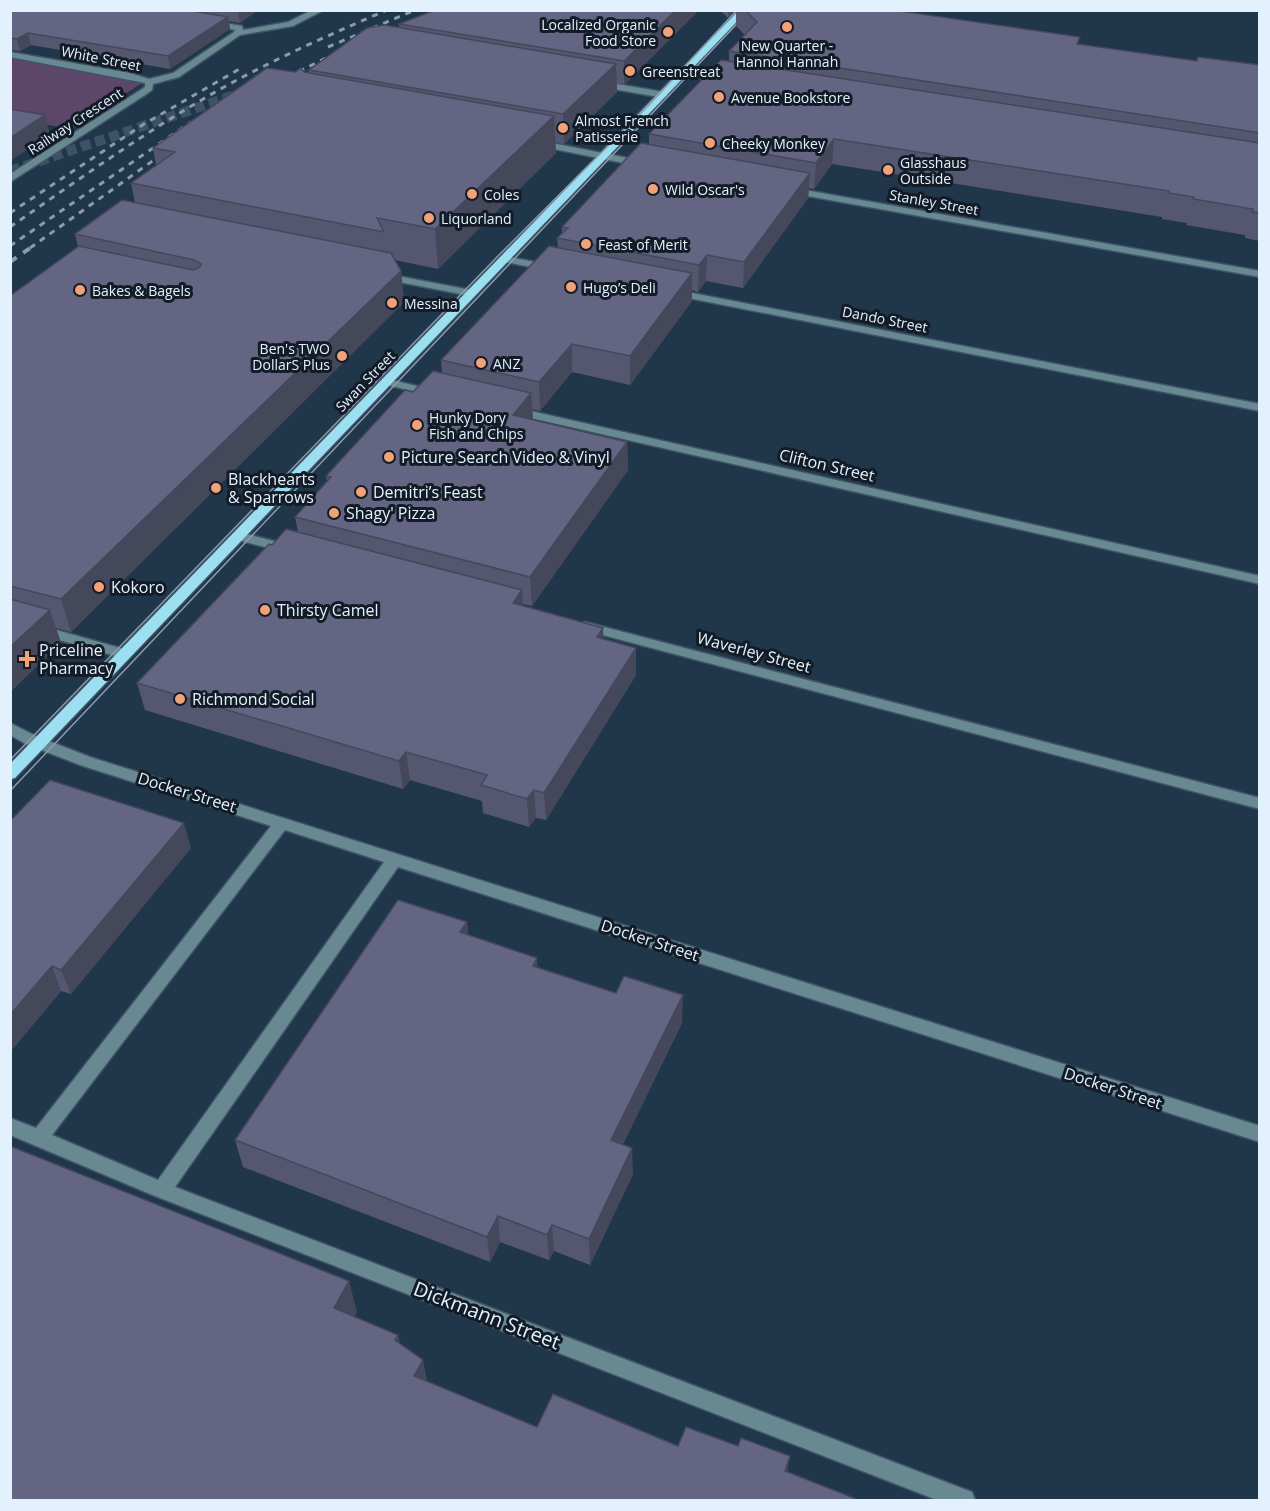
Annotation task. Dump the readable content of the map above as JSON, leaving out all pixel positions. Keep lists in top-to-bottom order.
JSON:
{
  "streets": {
    "main road": ["Swan Street"],
    "street": [
      "White Street",
      "Railway Crescent",
      "Stanley Street",
      "Dando Street",
      "Clifton Street",
      "Waverley Street",
      "Docker Street",
      "Dickmann Street"
    ]
  },
  "crossings": [
    ["White Street", "Railway Crescent"],
    ["Swan Street", "Docker Street"]
  ],
  "places": {
    "other": [
      "New Quarter - Hannoi Hannah",
      "Localized Organic Food Store",
      "Greenstreat",
      "Avenue Bookstore",
      "Almost French Patisserie",
      "Cheeky Monkey",
      "Glasshaus Outside",
      "Wild Oscar's",
      "Coles",
      "Liquorland",
      "Feast of Merit",
      "Hugo’s Deli",
      "Bakes & Bagels",
      "Messina",
      "Ben's TWO DollarS Plus",
      "ANZ",
      "Hunky Dory Fish and Chips",
      "Picture Search Video & Vinyl",
      "Blackhearts & Sparrows",
      "Demitri’s Feast",
      "Shagy' Pizza",
      "Kokoro",
      "Thirsty Camel",
      "Richmond Social"
    ],
    "health": ["Priceline Pharmacy"]
  }
}
